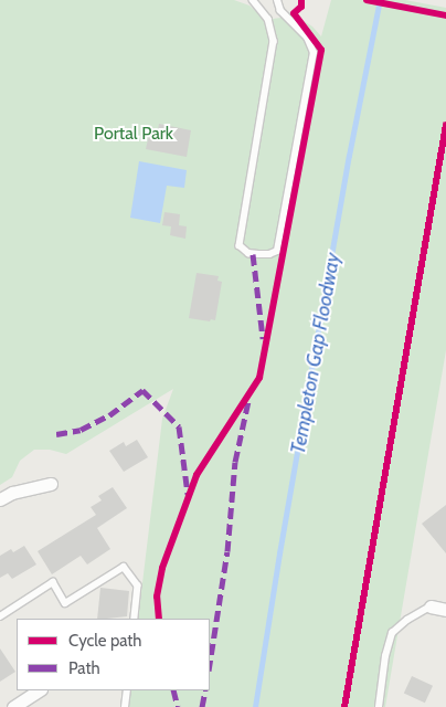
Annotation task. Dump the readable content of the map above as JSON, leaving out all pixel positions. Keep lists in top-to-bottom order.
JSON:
{
  "water": ["Templeton Gap Floodway"],
  "parks": ["Portal Park"],
  "legend": ["Cycle path", "Path"]
}
